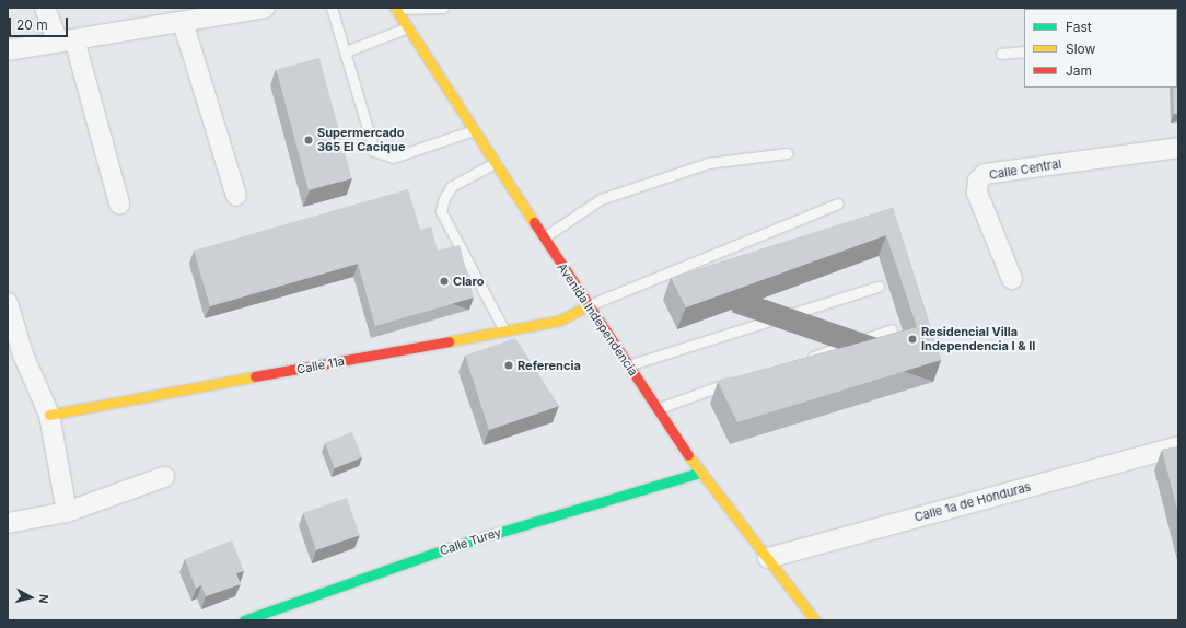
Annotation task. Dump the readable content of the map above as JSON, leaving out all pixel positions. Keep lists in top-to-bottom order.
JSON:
{
  "streets": {
    "street": [
      "Calle Central",
      "Avenida Independencia",
      "Calle 11a",
      "Calle 1a de Honduras",
      "Calle Turey"
    ]
  },
  "crossings": [
    ["Avenida Independencia", "Calle 11a"],
    ["Avenida Independencia", "Calle 1a de Honduras"],
    ["Avenida Independencia", "Calle Turey"]
  ],
  "places": [
    "Supermercado 365 El Cacique",
    "Claro",
    "Residencial Villa Independencia I & II",
    "Referencia"
  ],
  "legend": ["Fast", "Slow", "Jam"],
  "scale_bar": "20 m",
  "north": "right"
}
